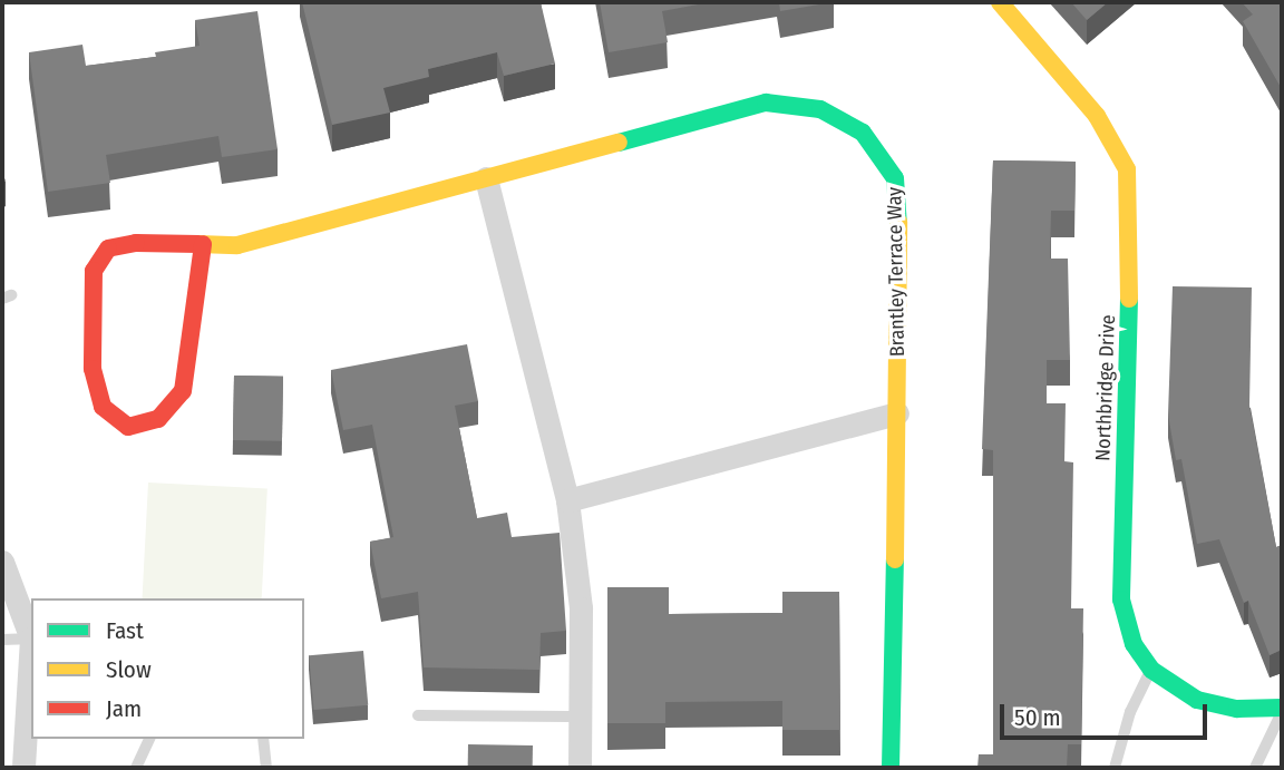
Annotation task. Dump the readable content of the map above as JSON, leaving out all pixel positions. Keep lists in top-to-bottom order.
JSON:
{
  "streets": {
    "street": ["Brantley Terrace Way", "Northbridge Drive"]
  },
  "legend": ["Fast", "Slow", "Jam"],
  "scale_bar": "50 m"
}
